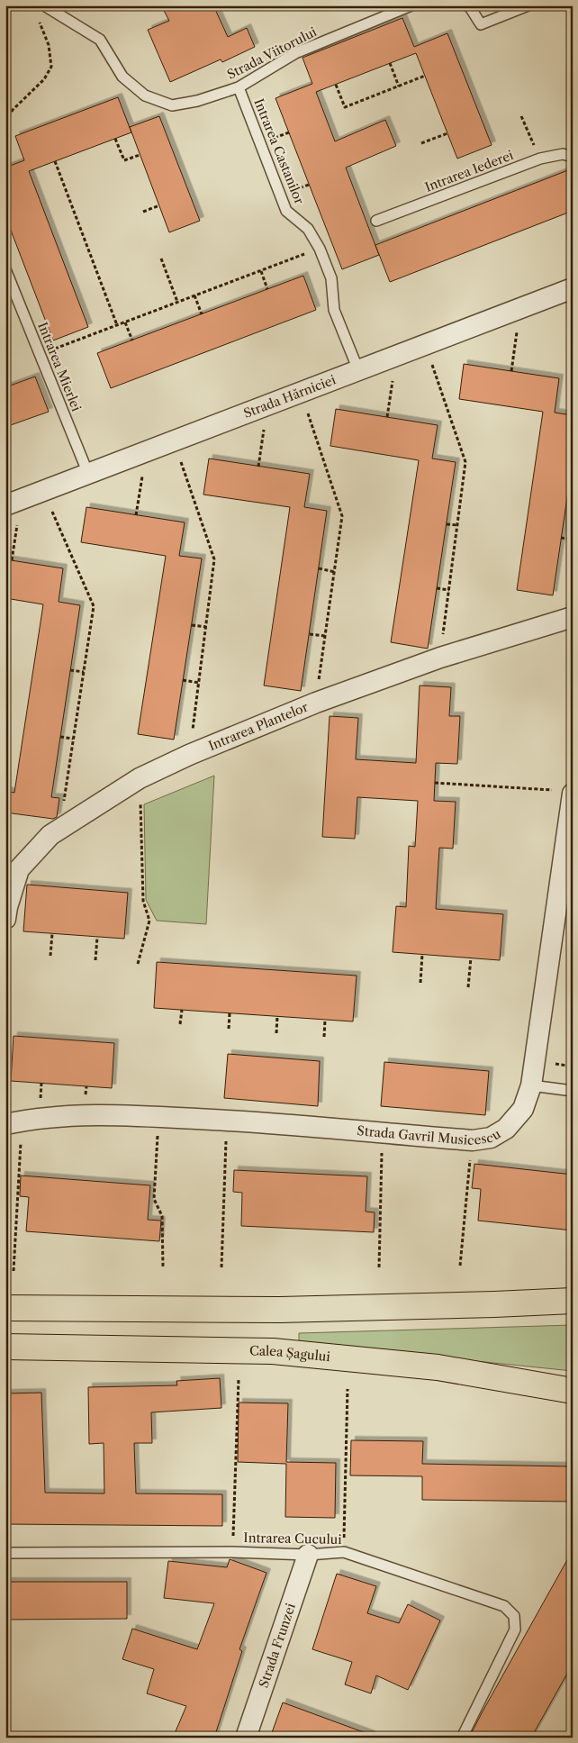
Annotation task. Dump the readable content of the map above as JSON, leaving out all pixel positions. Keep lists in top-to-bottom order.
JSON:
{
  "streets": {
    "main road": ["Calea Șagului"],
    "street": [
      "Strada Hărniciei",
      "Intrarea Plantelor",
      "Strada Gavril Musicescu",
      "Strada Frunzei"
    ],
    "lane": [
      "Strada Viitorului",
      "Intrarea Castanilor",
      "Intrarea Iederei",
      "Intrarea Mierlei",
      "Intrarea Cucului"
    ]
  },
  "crossings": [
    ["Strada Viitorului", "Intrarea Castanilor"],
    ["Intrarea Castanilor", "Strada Hărniciei"],
    ["Intrarea Mierlei", "Strada Hărniciei"],
    ["Intrarea Cucului", "Strada Frunzei"]
  ]
}
